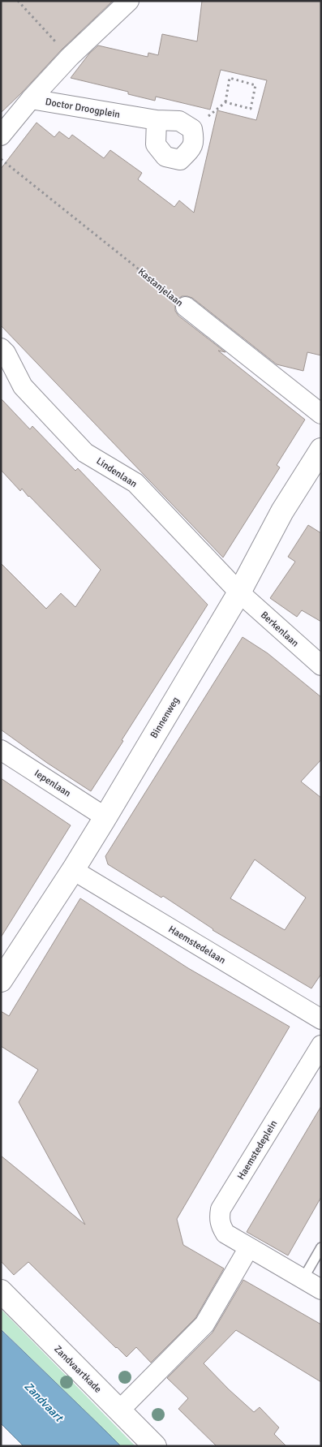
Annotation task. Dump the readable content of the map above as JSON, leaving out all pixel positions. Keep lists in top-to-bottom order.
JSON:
{
  "streets": {
    "street": [
      "Doctor Droogplein",
      "Kastanjelaan",
      "Lindenlaan",
      "Berkenlaan",
      "Binnenweg",
      "Iepenlaan",
      "Haemstedelaan",
      "Haemstedeplein",
      "Zandvaartkade"
    ]
  },
  "crossings": [
    ["Lindenlaan", "Berkenlaan"],
    ["Lindenlaan", "Binnenweg"],
    ["Berkenlaan", "Binnenweg"],
    ["Binnenweg", "Iepenlaan"],
    ["Binnenweg", "Haemstedelaan"]
  ],
  "water": ["Zandvaart"]
}
